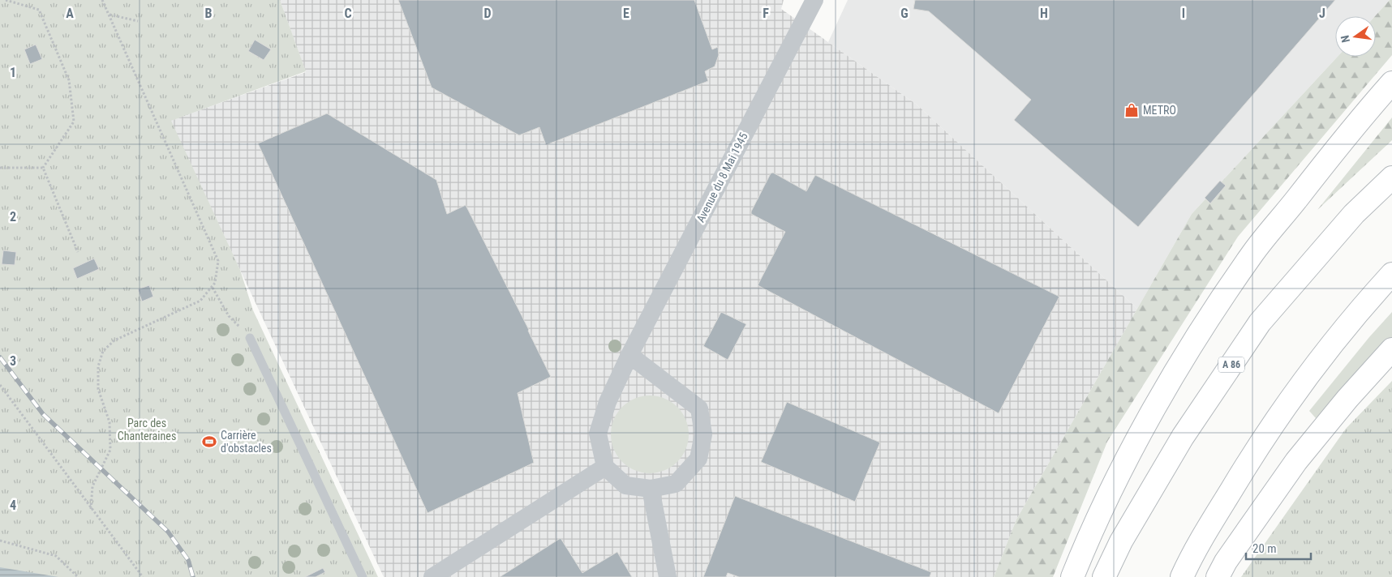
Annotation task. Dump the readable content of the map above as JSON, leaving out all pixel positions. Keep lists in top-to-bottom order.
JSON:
{
  "streets": {
    "highway": ["A 86"],
    "street": ["Avenue du 8 Mai 1945"]
  },
  "parks": ["Parc des Chanteraines"],
  "places": {
    "shop": ["METRO"],
    "sports": ["Carrière d'obstacles"]
  },
  "scale_bar": "20 m",
  "north": "left",
  "grid": {
    "columns": [
      "A",
      "B",
      "C",
      "D",
      "E",
      "F",
      "G",
      "H",
      "I",
      "J"
    ],
    "rows": [
      "1",
      "2",
      "3",
      "4"
    ]
  }
}
